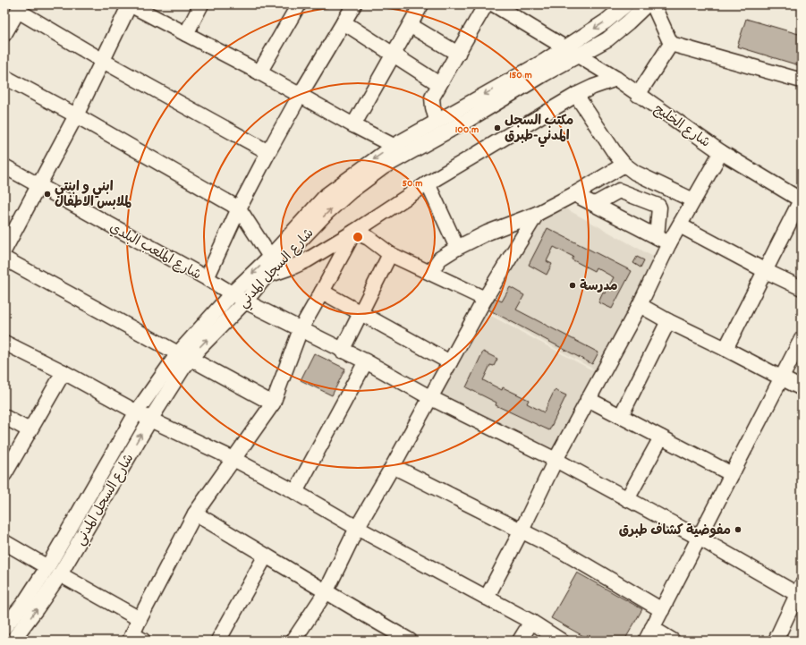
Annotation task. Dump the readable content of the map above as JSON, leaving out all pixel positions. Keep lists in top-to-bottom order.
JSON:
{
  "streets": {
    "street": ["شارع الخليج", "شارع الملعب البلدي", "شارع السجل المدني"]
  },
  "crossings": [
    ["شارع الخليج", "شارع السجل المدني"],
    ["شارع الملعب البلدي", "شارع السجل المدني"]
  ],
  "places": [
    "مكتب السجل المدني-طبرق",
    "ابني و ابنتي لملابس الاطفال",
    "مدرسة",
    "مفوضية كشاف طبرق"
  ],
  "rings": ["150 m", "100 m", "50 m"]
}
